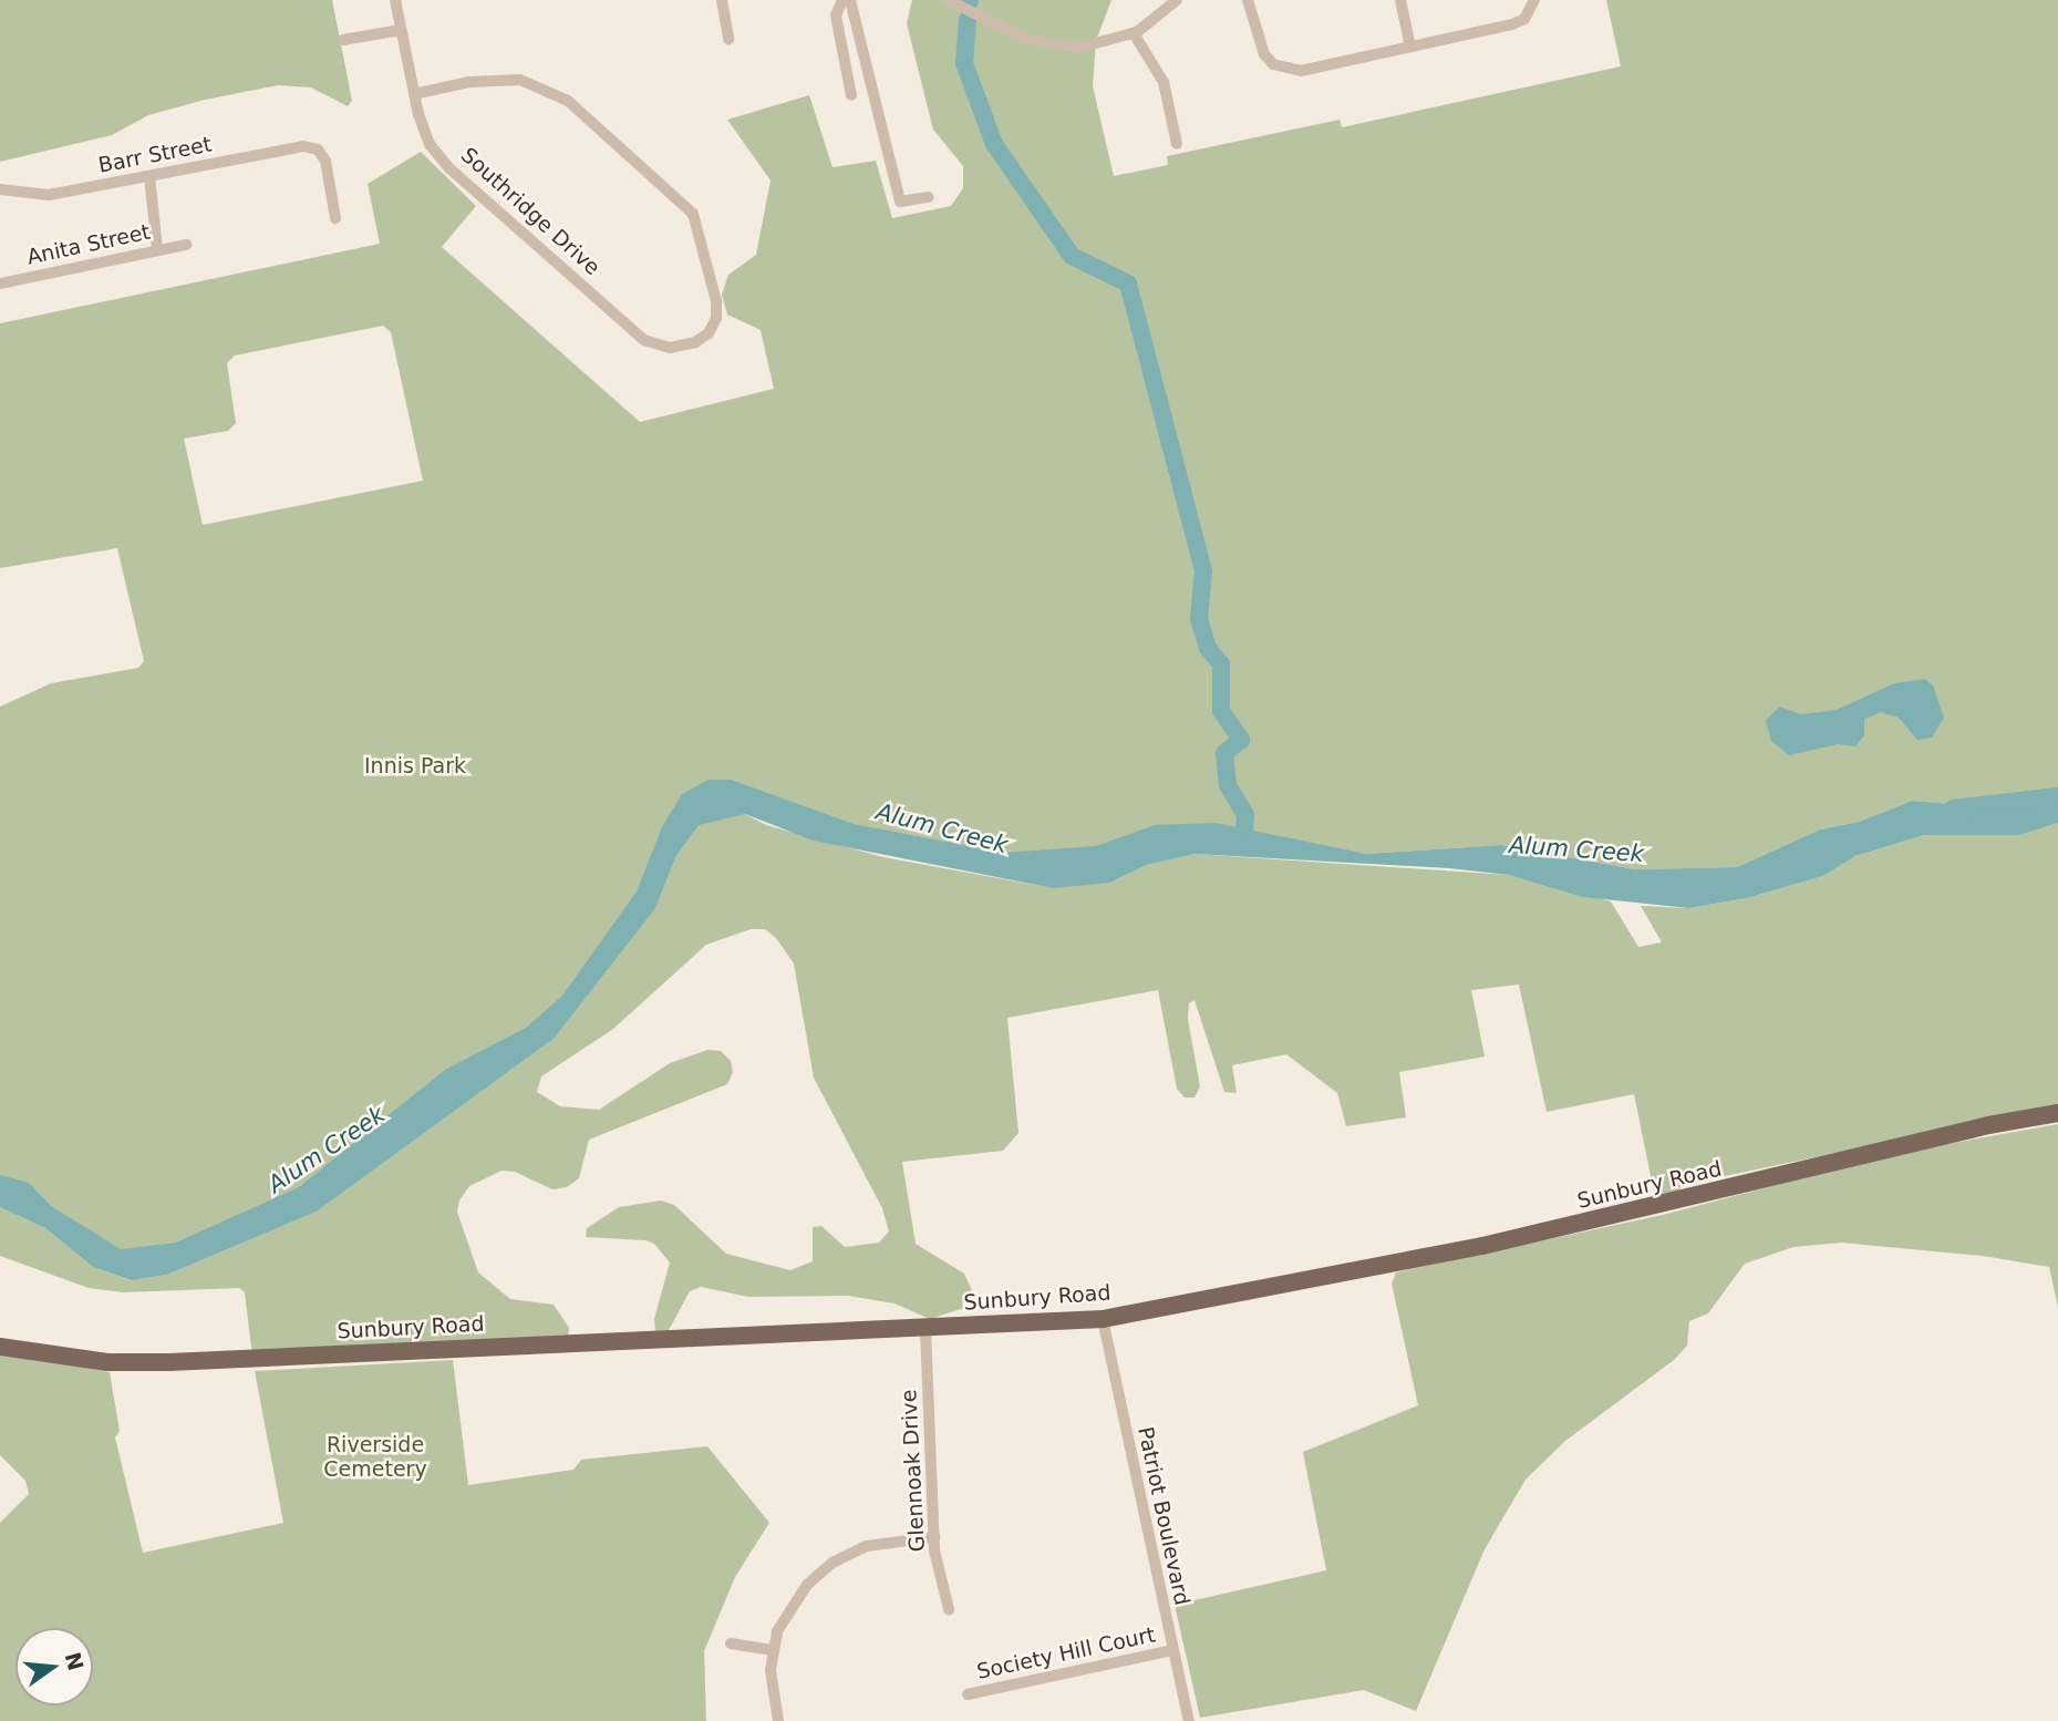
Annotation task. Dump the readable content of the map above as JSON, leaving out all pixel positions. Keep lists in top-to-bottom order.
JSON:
{
  "streets": {
    "main road": ["Sunbury Road"],
    "street": [
      "Barr Street",
      "Southridge Drive",
      "Anita Street",
      "Glennoak Drive",
      "Patriot Boulevard",
      "Society Hill Court"
    ]
  },
  "crossings": [
    ["Sunbury Road", "Glennoak Drive"],
    ["Sunbury Road", "Patriot Boulevard"],
    ["Patriot Boulevard", "Society Hill Court"]
  ],
  "water": ["Alum Creek"],
  "parks": ["Innis Park", "Riverside Cemetery"],
  "north": "right"
}
